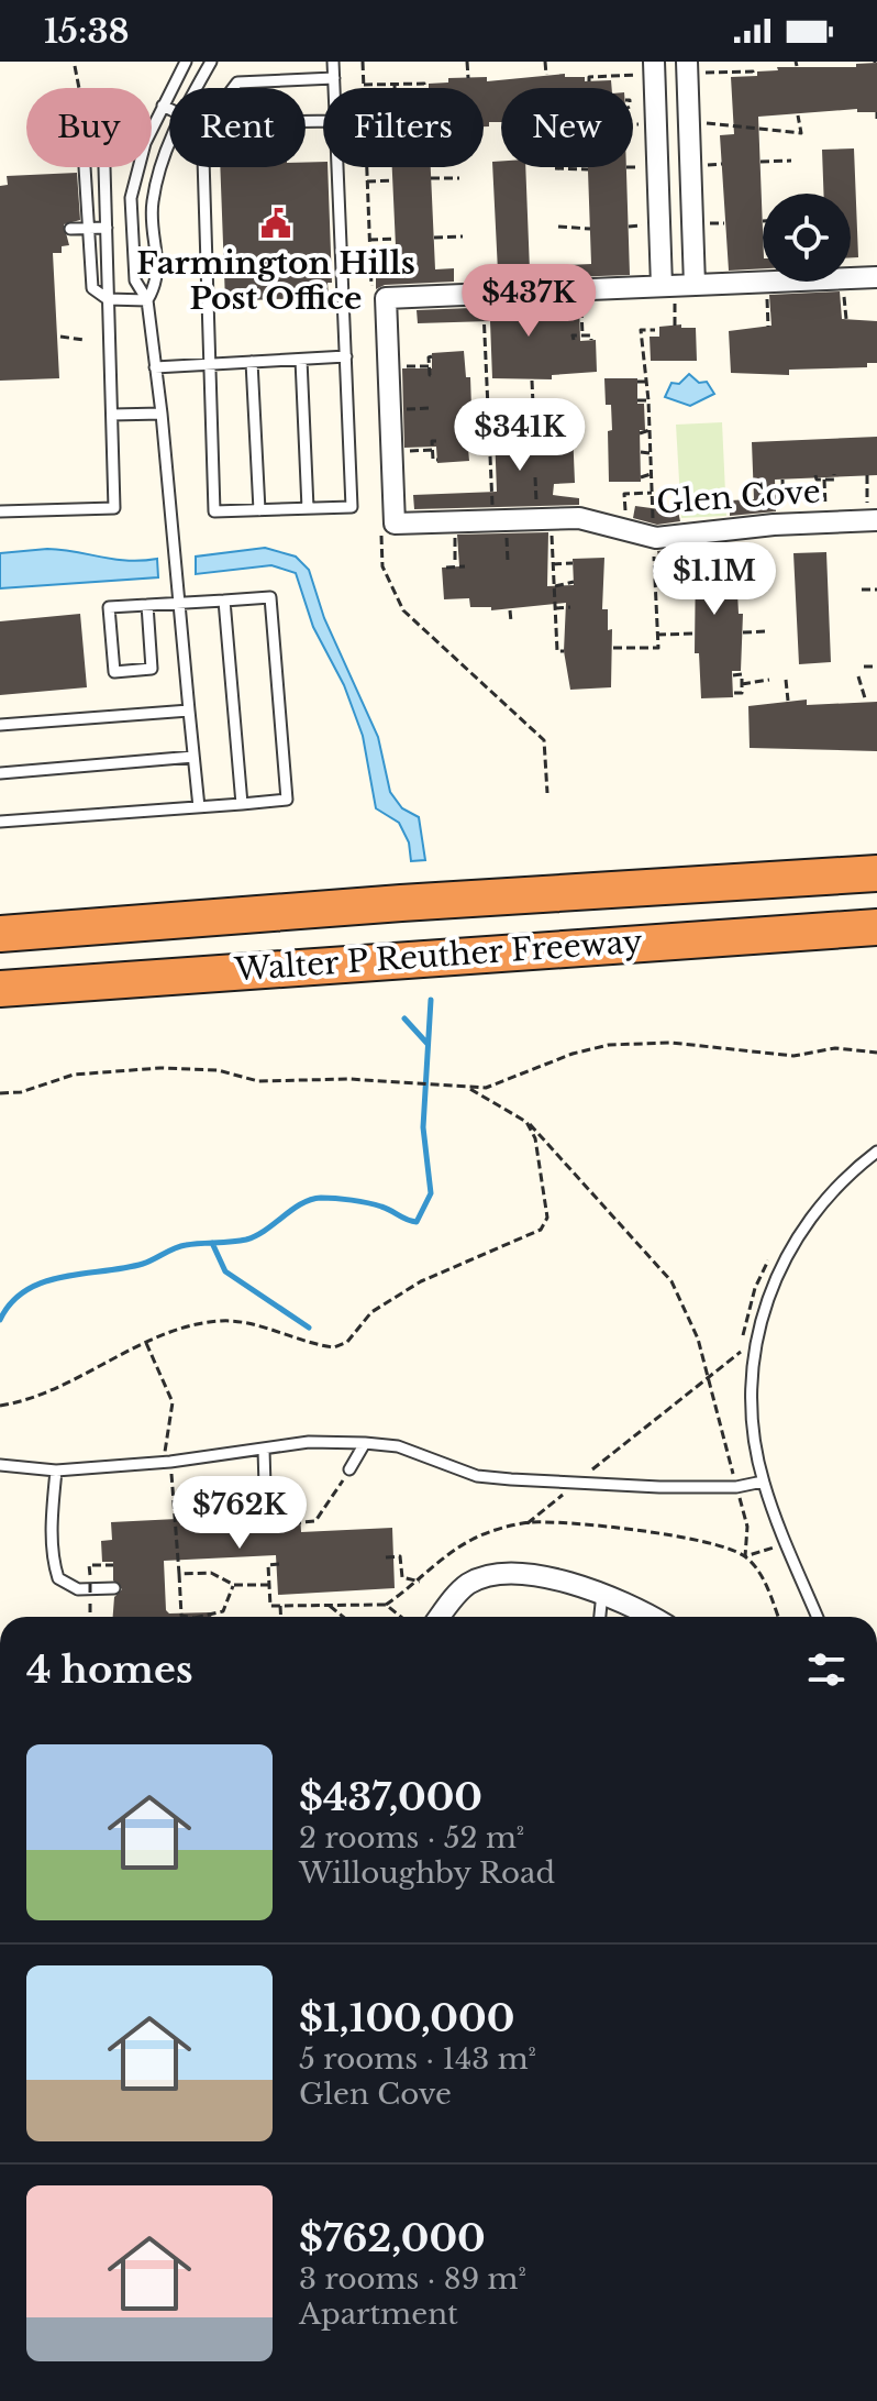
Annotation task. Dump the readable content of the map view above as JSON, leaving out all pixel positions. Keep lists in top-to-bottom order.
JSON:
{
  "streets": {
    "highway": ["Walter P Reuther Freeway"],
    "street": ["Glen Cove"]
  },
  "places": {
    "public building": ["Farmington Hills Post Office"]
  },
  "page": {
    "status": "15:38",
    "chip": [
      "Buy",
      "Rent",
      "Filters",
      "New"
    ],
    "price": [
      "$437K",
      "$341K",
      "$1.1M",
      "$762K"
    ],
    "heading": "4 homes",
    "list": [
      {
        "name": "$437,000",
        "note": "2 rooms · 52 m² · Willoughby Road"
      },
      {
        "name": "$1,100,000",
        "note": "5 rooms · 143 m² · Glen Cove"
      },
      {
        "name": "$762,000",
        "note": "3 rooms · 89 m² · Apartment"
      }
    ]
  }
}
